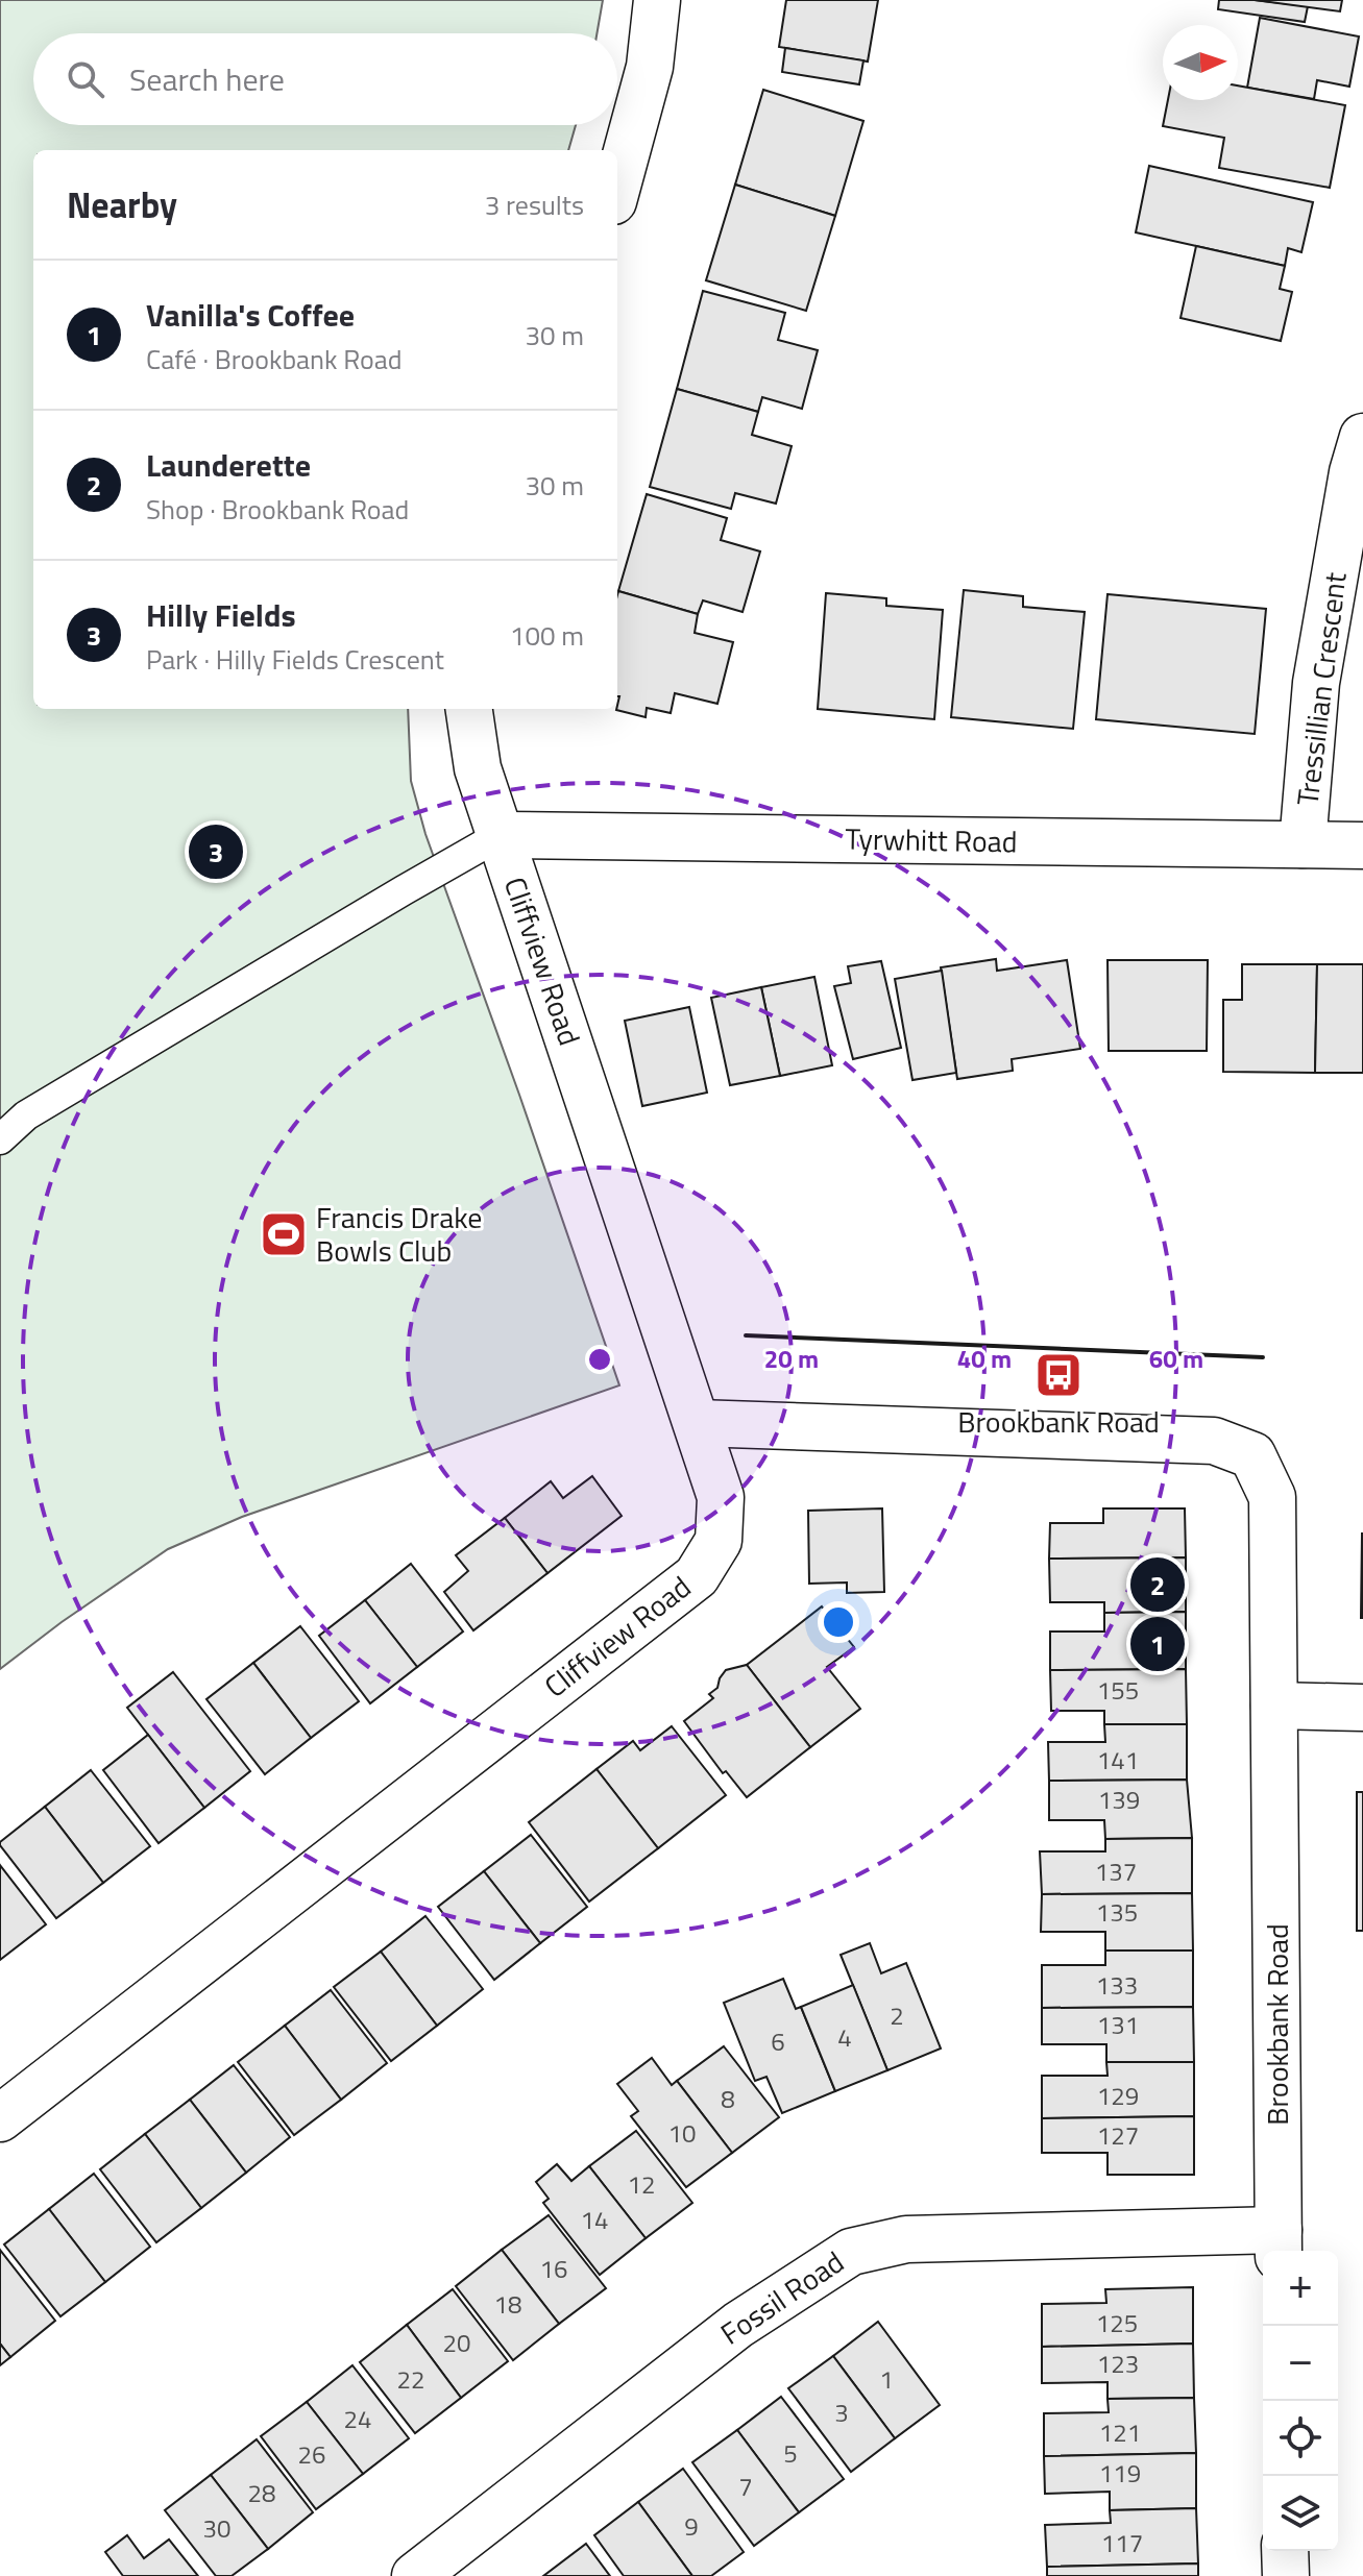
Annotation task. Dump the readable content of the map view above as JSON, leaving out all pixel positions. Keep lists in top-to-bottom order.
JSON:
{
  "streets": {
    "street": [
      "Tressillian Crescent",
      "Tyrwhitt Road",
      "Cliffview Road",
      "Brookbank Road",
      "Fossil Road"
    ]
  },
  "crossings": [
    ["Tressillian Crescent", "Tyrwhitt Road"],
    ["Tyrwhitt Road", "Cliffview Road"],
    ["Cliffview Road", "Brookbank Road"],
    ["Brookbank Road", "Fossil Road"]
  ],
  "places": {
    "sports": ["Francis Drake Bowls Club"],
    "bus stop": ["Brookbank Road"]
  },
  "house_numbers": [
    "155",
    "141",
    "139",
    "137",
    "135",
    "133",
    "2",
    "131",
    "4",
    "6",
    "129",
    "8",
    "10",
    "127",
    "12",
    "14",
    "16",
    "18",
    "125",
    "20",
    "123",
    "22",
    "1",
    "3",
    "24",
    "121",
    "5",
    "26",
    "119",
    "7",
    "28",
    "9",
    "30",
    "117"
  ],
  "north": "right",
  "page": {
    "search": "Search here",
    "heading": ["Nearby", "3 results"],
    "list": [
      {
        "mark": "1",
        "name": "Vanilla's Coffee",
        "note": "Café · Brookbank Road",
        "value": "30 m"
      },
      {
        "mark": "2",
        "name": "Launderette",
        "note": "Shop · Brookbank Road",
        "value": "30 m"
      },
      {
        "mark": "3",
        "name": "Hilly Fields",
        "note": "Park · Hilly Fields Crescent",
        "value": "100 m"
      }
    ],
    "pins": ["3", "2", "1"],
    "map_buttons": ["+", "−"]
  },
  "rings": ["20 m", "40 m", "60 m"]
}
